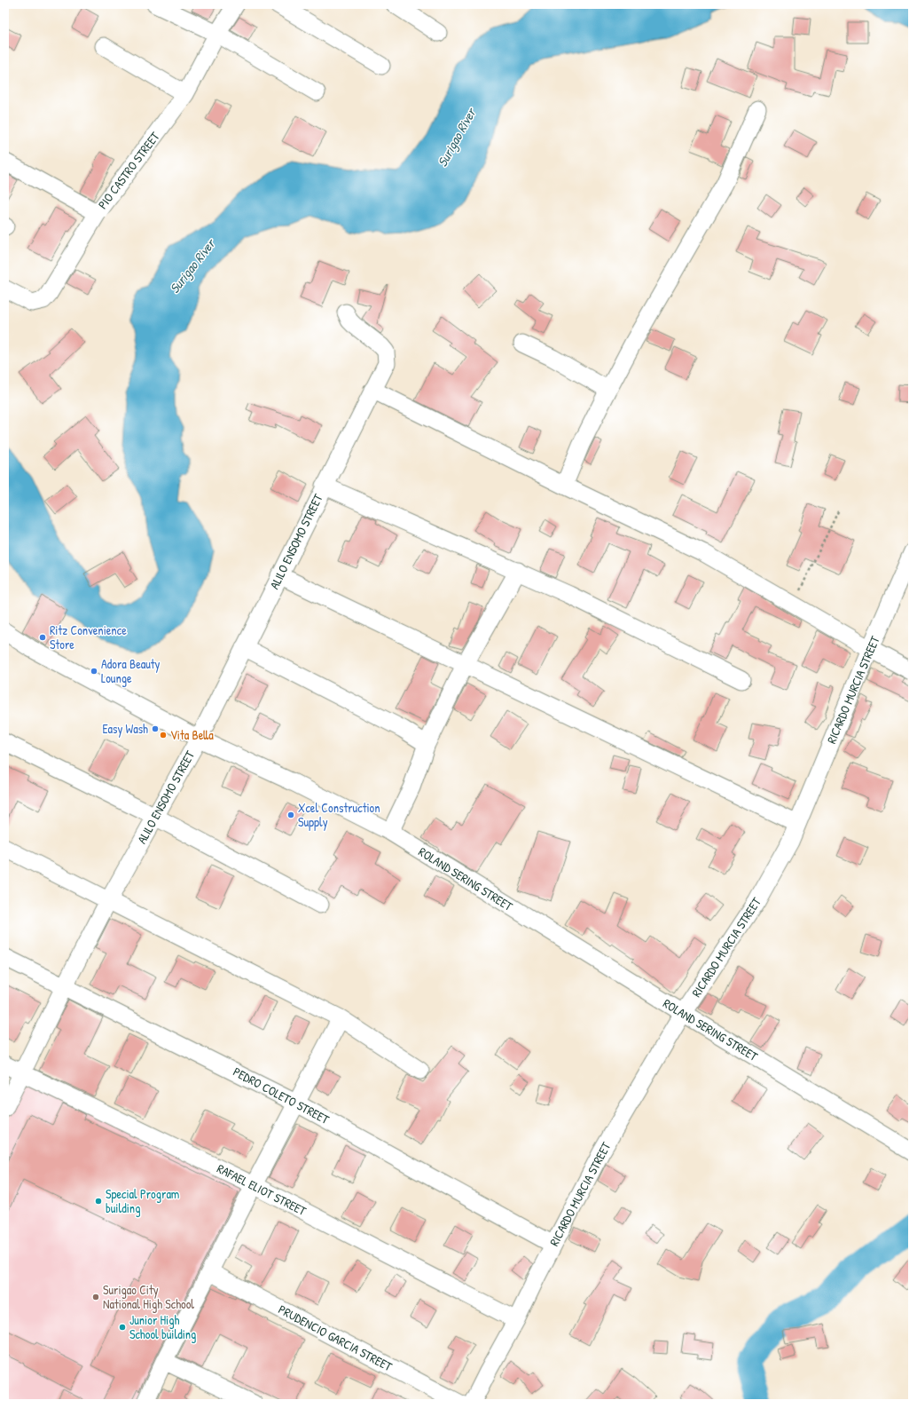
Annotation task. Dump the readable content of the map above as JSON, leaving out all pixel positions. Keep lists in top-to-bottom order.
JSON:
{
  "streets": {
    "street": [
      "PIO CASTRO STREET",
      "ALILO ENSOMO STREET",
      "RICARDO MURCIA STREET",
      "ROLAND SERING STREET",
      "PEDRO COLETO STREET",
      "RAFAEL ELIOT STREET",
      "PRUDENCIO GARCIA STREET"
    ]
  },
  "crossings": [
    ["ALILO ENSOMO STREET", "ROLAND SERING STREET"],
    ["ALILO ENSOMO STREET", "PEDRO COLETO STREET"],
    ["ALILO ENSOMO STREET", "RAFAEL ELIOT STREET"],
    ["RICARDO MURCIA STREET", "ROLAND SERING STREET"],
    ["RICARDO MURCIA STREET", "PEDRO COLETO STREET"],
    ["RICARDO MURCIA STREET", "RAFAEL ELIOT STREET"]
  ],
  "water": ["Surigao River"],
  "places": [
    "Ritz Convenience Store",
    "Adora Beauty Lounge",
    "Easy Wash",
    "Vita Bella",
    "Xcel Construction Supply",
    "Special Program building",
    "Surigao City National High School",
    "Junior High School building"
  ]
}
